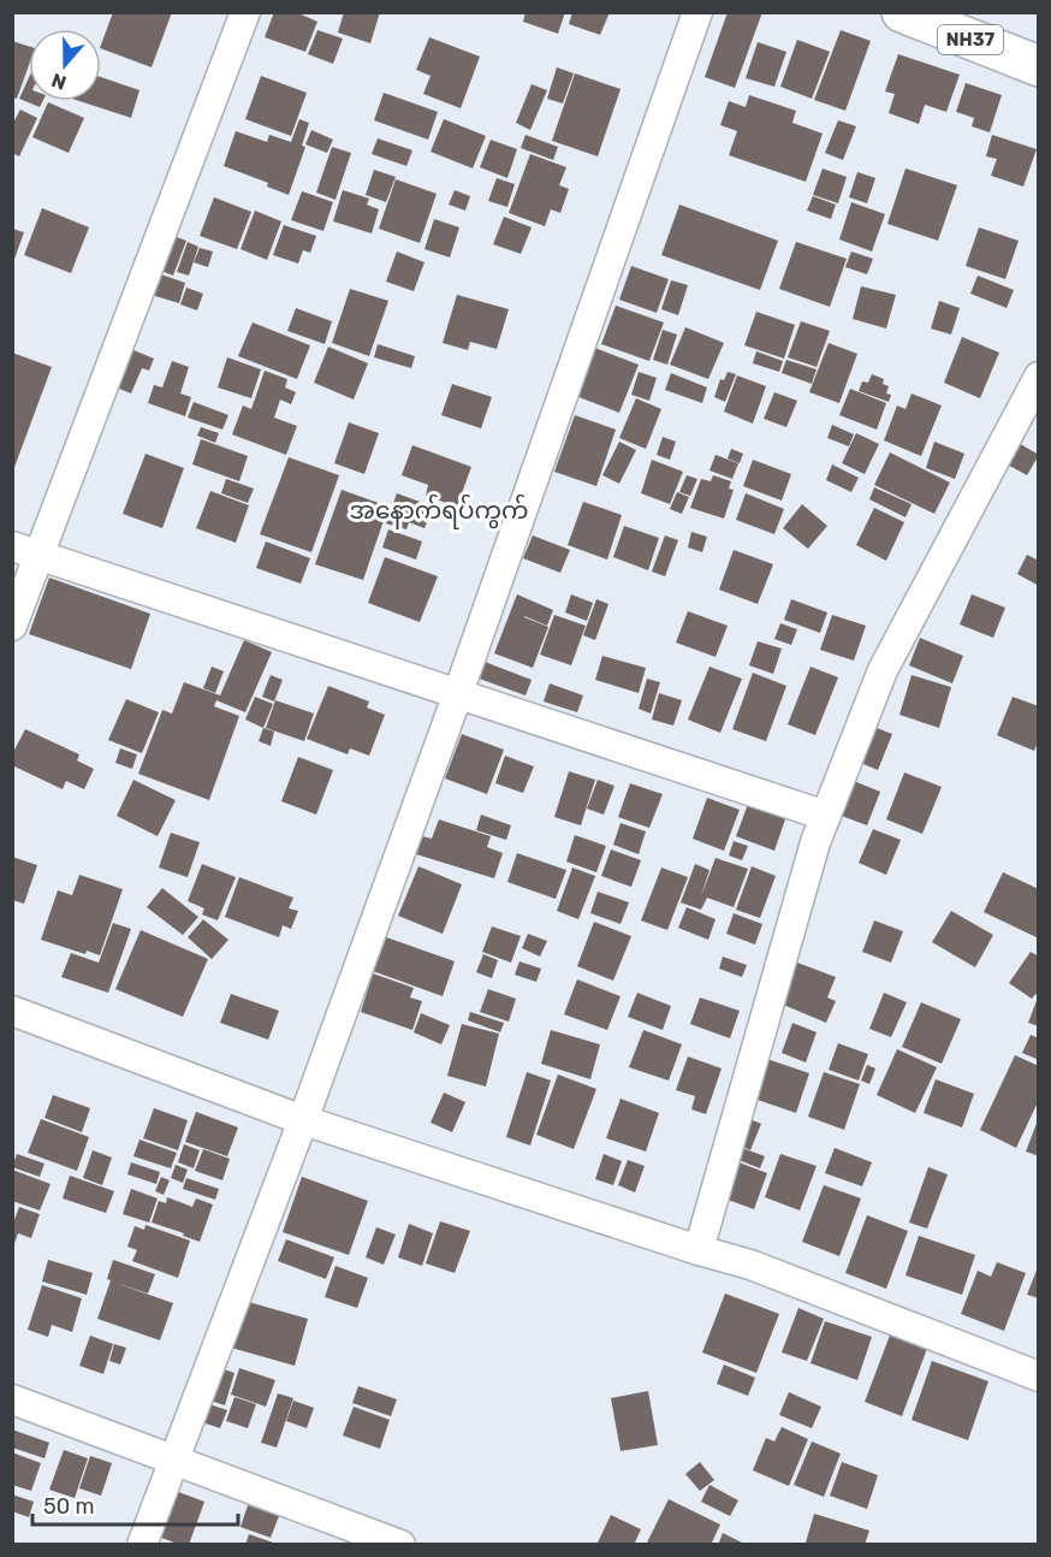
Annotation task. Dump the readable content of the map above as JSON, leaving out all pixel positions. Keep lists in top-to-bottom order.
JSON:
{
  "streets": {
    "highway": ["NH37"]
  },
  "districts": ["အနောက်ရပ်ကွက်"],
  "scale_bar": "50 m",
  "north": "bottom"
}
